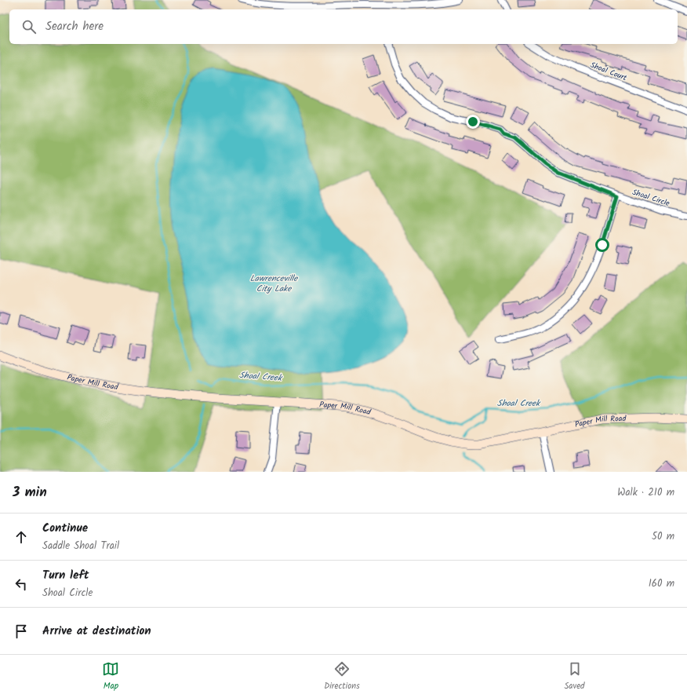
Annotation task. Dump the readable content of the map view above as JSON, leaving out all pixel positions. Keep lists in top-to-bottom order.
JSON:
{
  "streets": {
    "street": ["Shoal Court", "Shoal Circle", "Paper Mill Road"]
  },
  "water": ["Lawrenceville City Lake", "Shoal Creek"],
  "page": {
    "search": "Search here",
    "heading": ["3 min", "Walk · 210 m"],
    "list": [
      ["Continue", "Saddle Shoal Trail", "50 m"],
      ["Turn left", "Shoal Circle", "160 m"],
      "Arrive at destination"
    ],
    "nav": ["Map", "Directions", "Saved"]
  }
}
